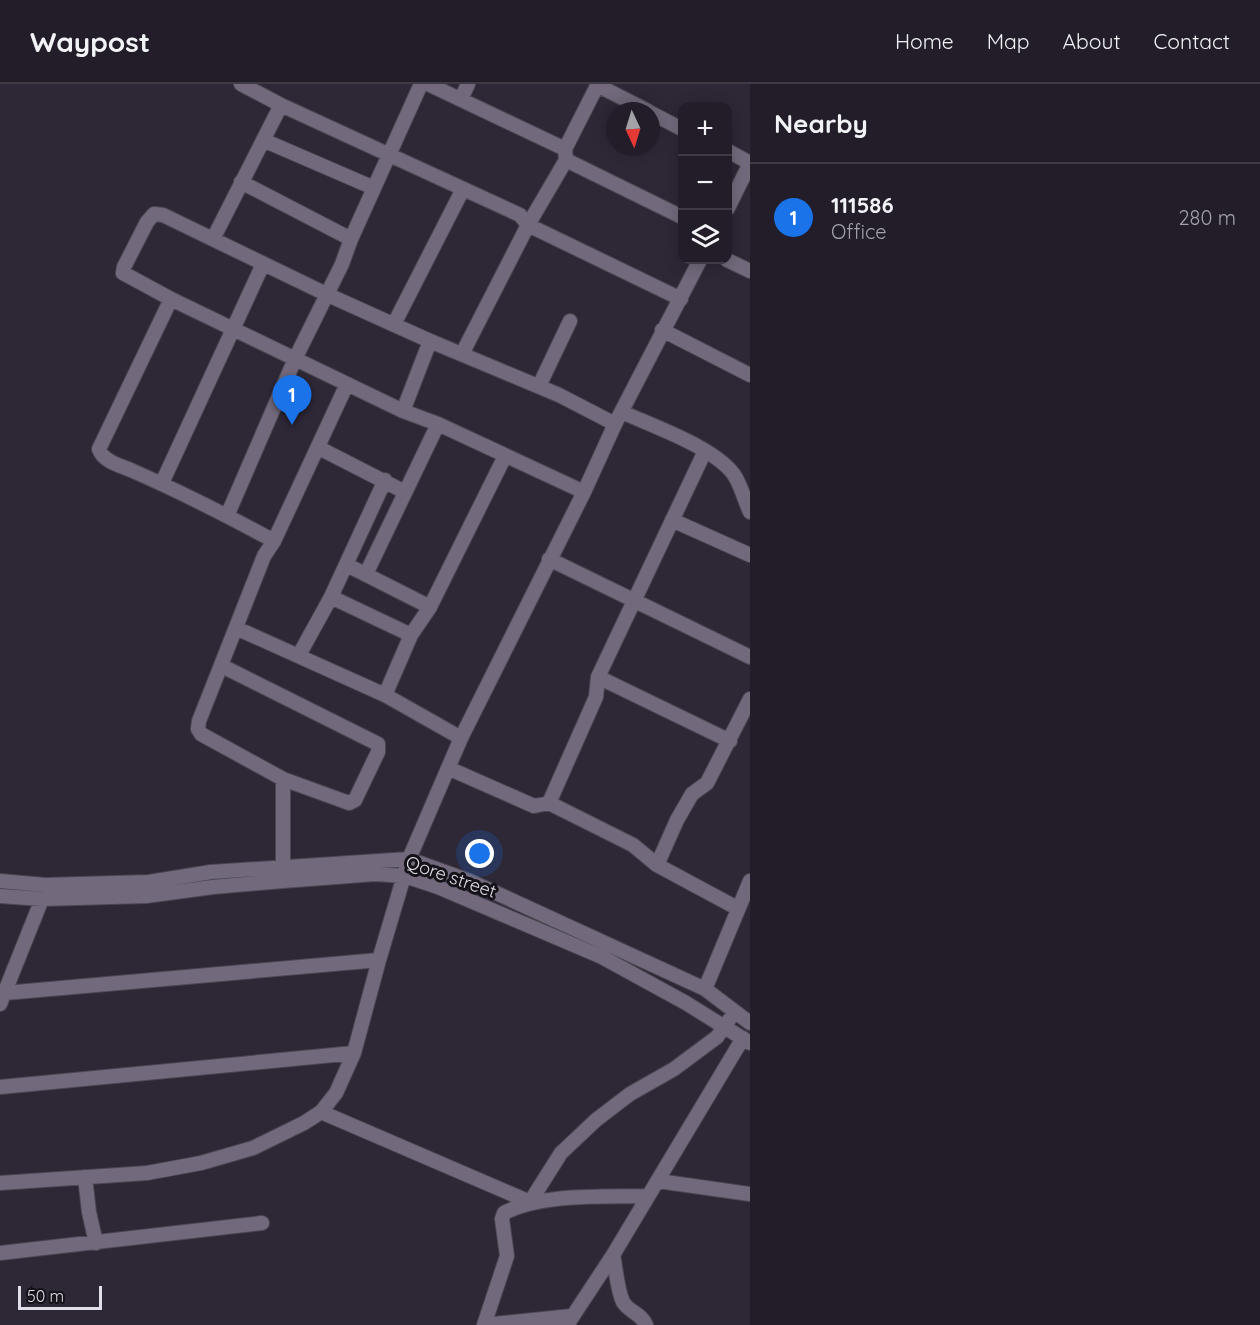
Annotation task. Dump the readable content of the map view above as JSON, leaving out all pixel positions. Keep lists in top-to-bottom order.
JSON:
{
  "streets": {
    "street": ["Qore street"]
  },
  "scale_bar": "50 m",
  "north": "bottom",
  "page": {
    "header": "Waypost",
    "nav": [
      "Home",
      "Map",
      "About",
      "Contact"
    ],
    "heading": "Nearby",
    "map_buttons": ["+", "−"],
    "list": [
      {
        "mark": "1",
        "name": "111586",
        "note": "Office",
        "value": "280 m"
      }
    ],
    "pins": "1",
    "scale": "50 m"
  }
}
